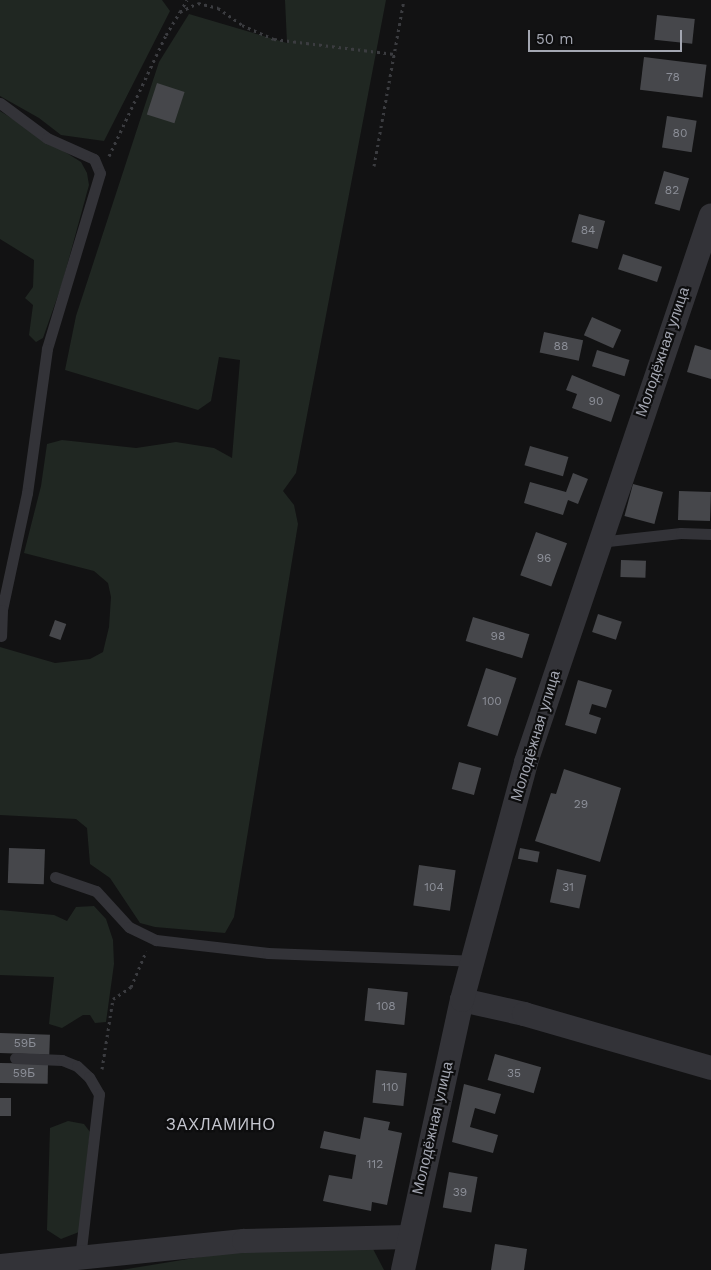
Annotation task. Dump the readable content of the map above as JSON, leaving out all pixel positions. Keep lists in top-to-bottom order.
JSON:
{
  "streets": {
    "street": ["Молодёжная улица"]
  },
  "districts": ["ЗАХЛАМИНО"],
  "house_numbers": [
    "78",
    "80",
    "82",
    "84",
    "88",
    "90",
    "96",
    "98",
    "100",
    "29",
    "104",
    "31",
    "108",
    "59Б",
    "59Б",
    "35",
    "110",
    "112",
    "39"
  ],
  "scale_bar": "50 m"
}
